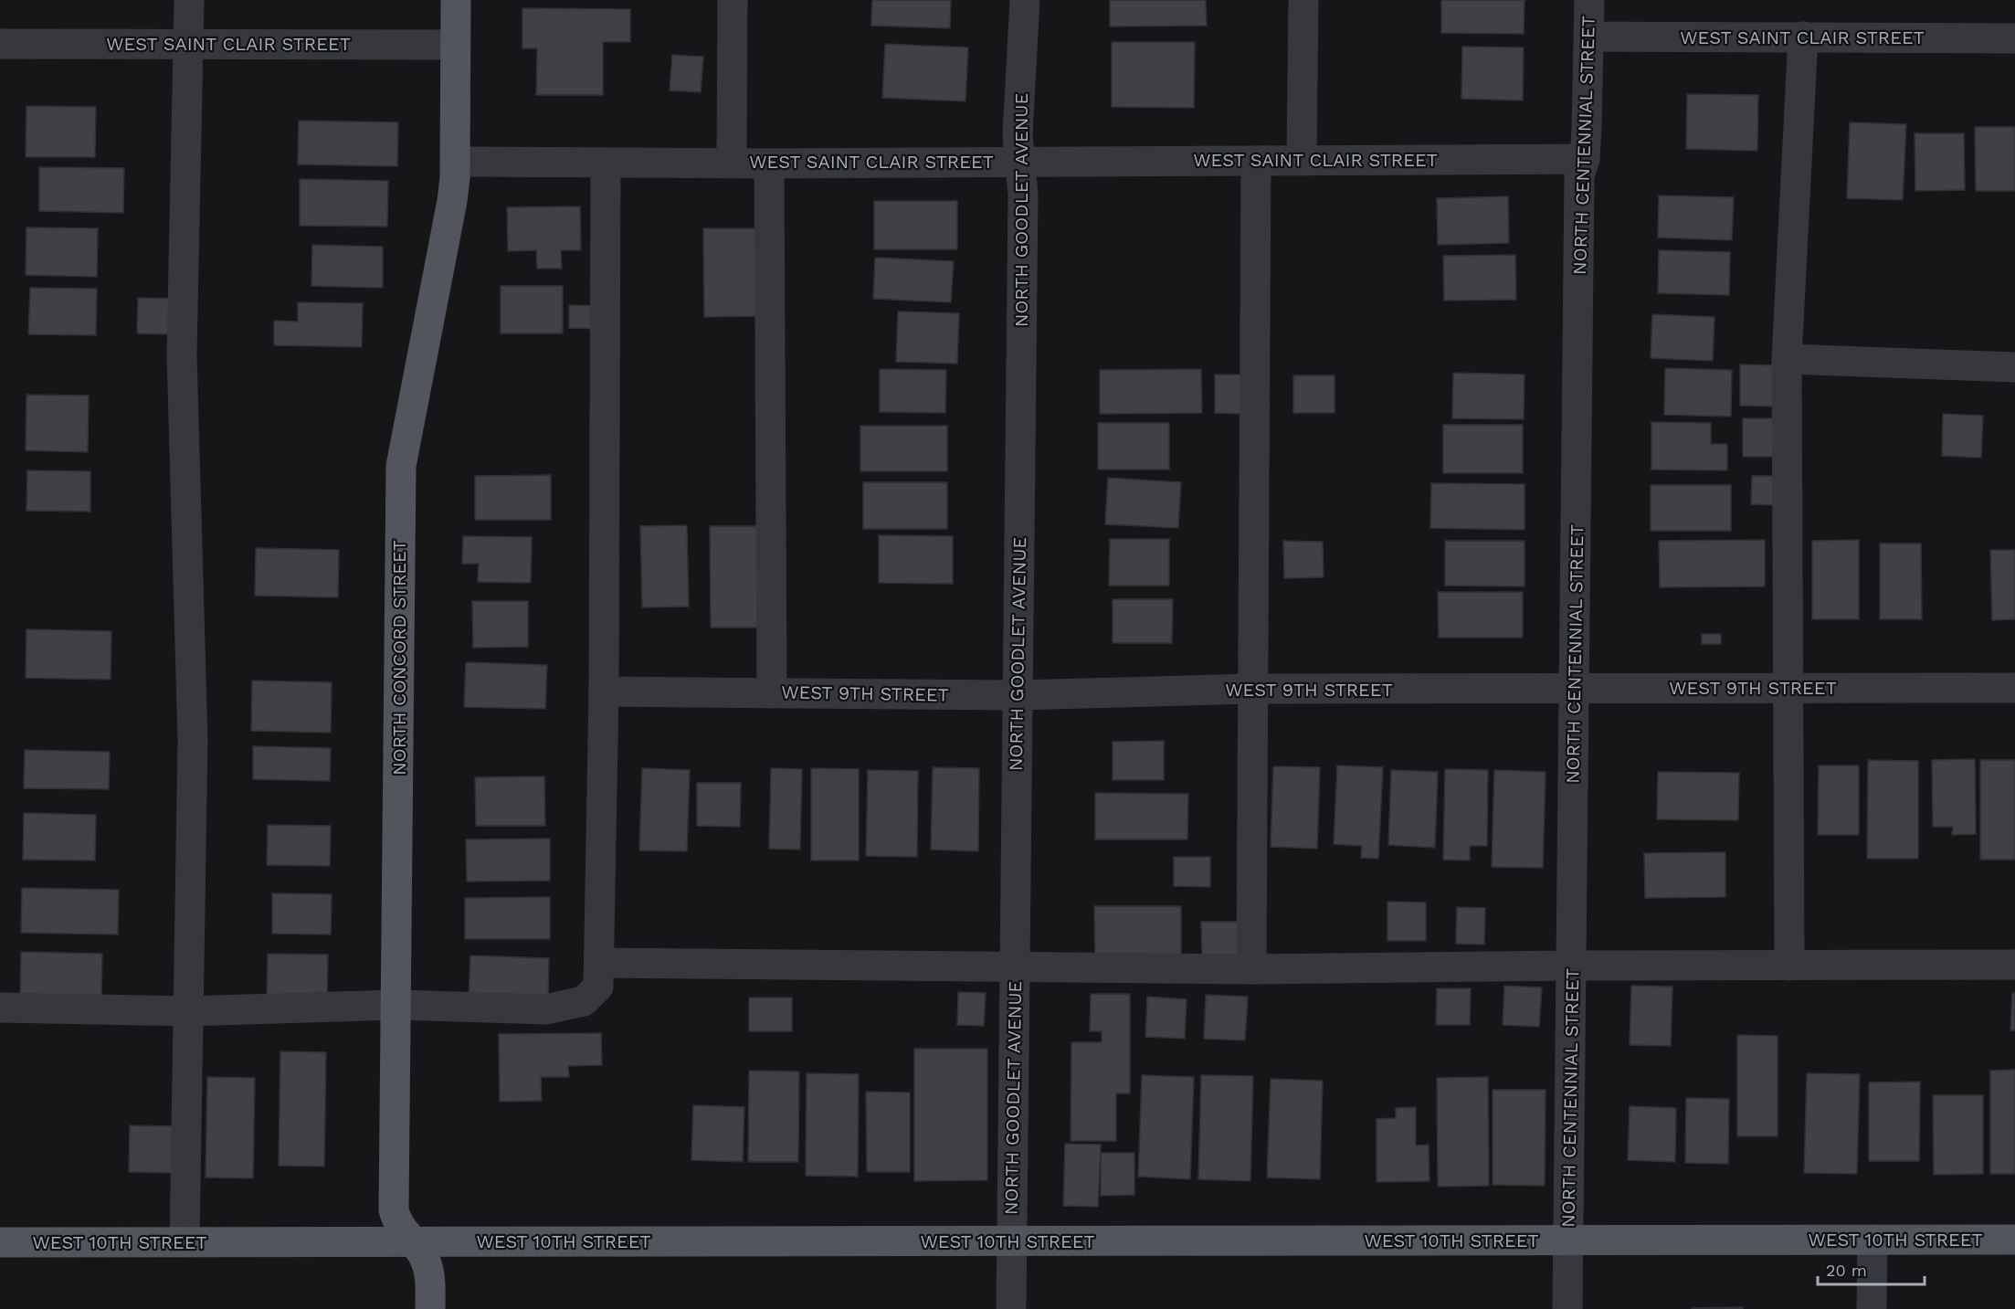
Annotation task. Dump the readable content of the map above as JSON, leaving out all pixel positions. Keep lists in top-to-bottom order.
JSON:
{
  "streets": {
    "main road": ["NORTH CONCORD STREET", "WEST 10TH STREET"],
    "street": [
      "WEST SAINT CLAIR STREET",
      "NORTH CENTENNIAL STREET",
      "NORTH GOODLET AVENUE",
      "WEST 9TH STREET"
    ]
  },
  "crossings": [
    ["WEST SAINT CLAIR STREET", "NORTH CENTENNIAL STREET"],
    ["WEST SAINT CLAIR STREET", "NORTH GOODLET AVENUE"],
    ["WEST SAINT CLAIR STREET", "NORTH CONCORD STREET"],
    ["NORTH CENTENNIAL STREET", "WEST 9TH STREET"],
    ["NORTH CENTENNIAL STREET", "WEST 10TH STREET"],
    ["NORTH GOODLET AVENUE", "WEST 9TH STREET"],
    ["NORTH GOODLET AVENUE", "WEST 10TH STREET"],
    ["NORTH CONCORD STREET", "WEST 10TH STREET"]
  ],
  "scale_bar": "20 m"
}
